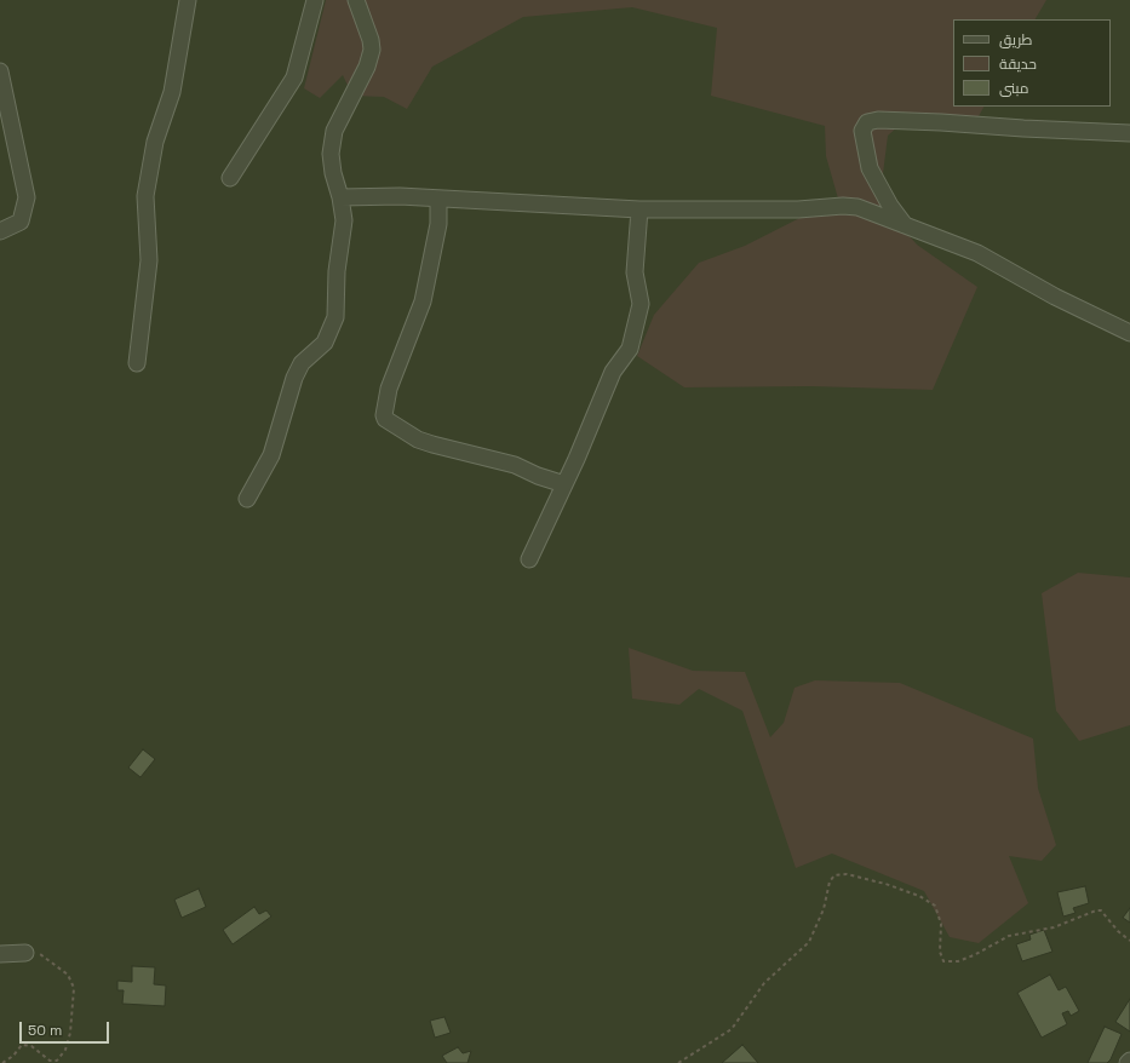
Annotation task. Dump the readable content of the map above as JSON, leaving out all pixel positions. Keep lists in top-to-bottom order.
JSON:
{
  "legend": ["طريق", "حديقة", "مبنى"],
  "scale_bar": "50 m"
}
